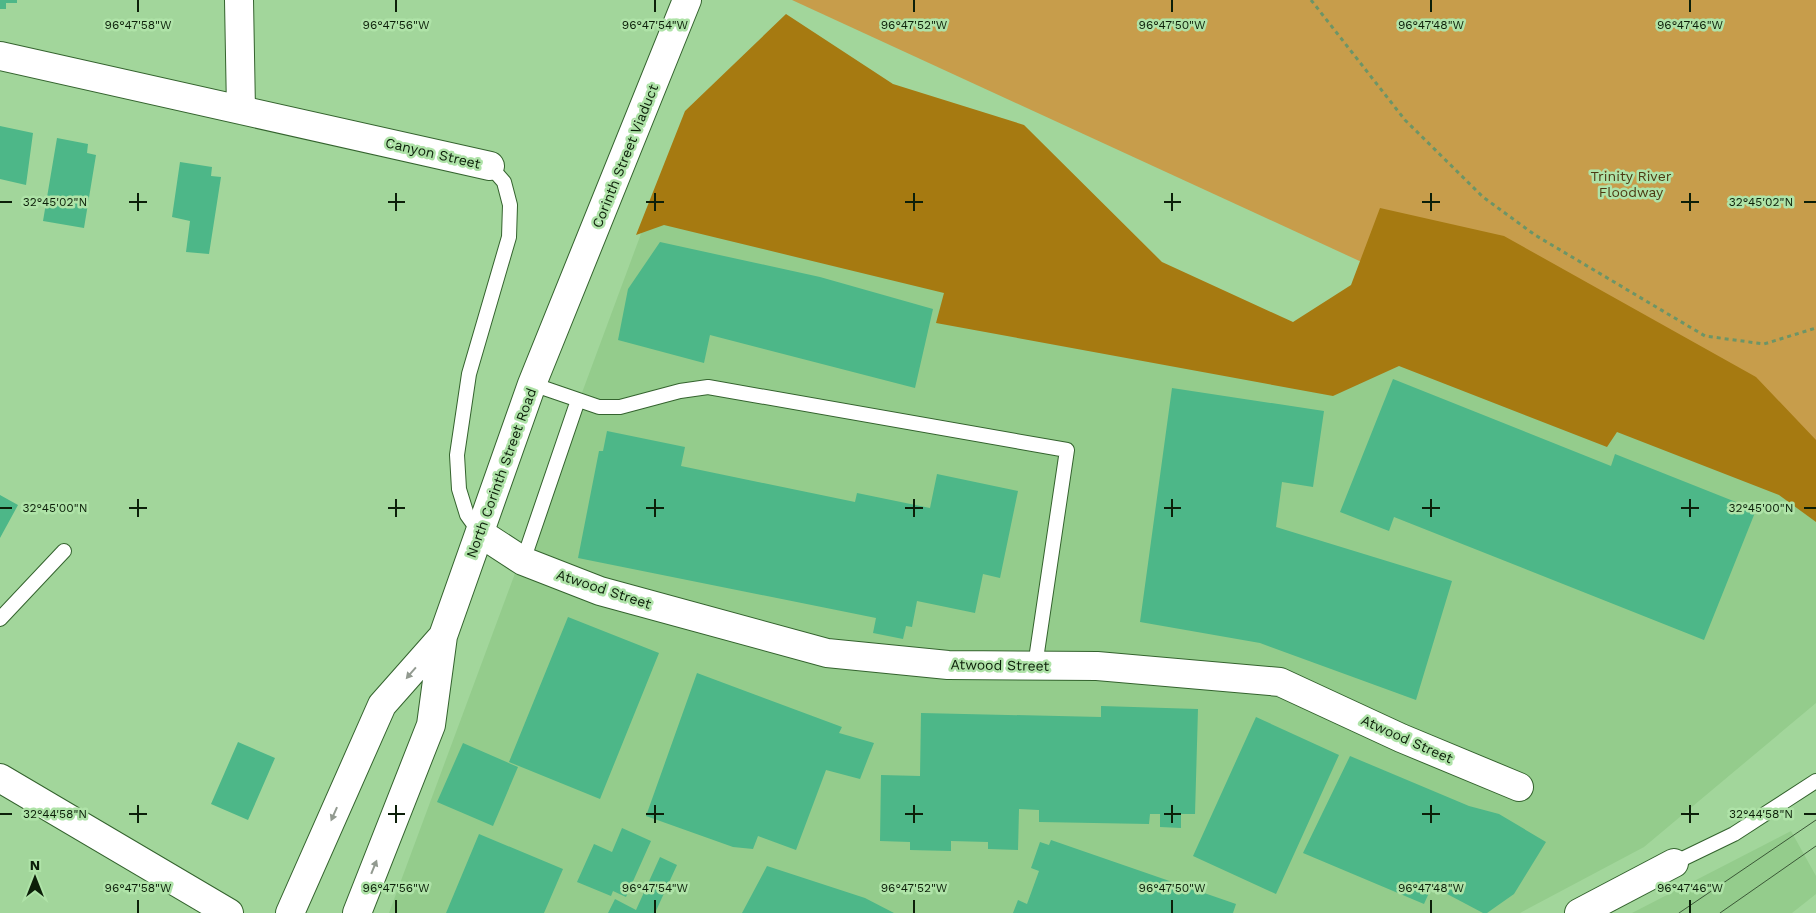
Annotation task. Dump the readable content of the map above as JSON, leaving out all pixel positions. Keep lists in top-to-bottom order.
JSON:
{
  "streets": {
    "street": [
      "Canyon Street",
      "Corinth Street Viaduct",
      "North Corinth Street Road",
      "Atwood Street"
    ]
  },
  "crossings": [
    ["Canyon Street", "North Corinth Street Road"],
    ["Canyon Street", "Atwood Street"],
    ["Corinth Street Viaduct", "North Corinth Street Road"],
    ["North Corinth Street Road", "Atwood Street"]
  ],
  "parks": ["Trinity River Floodway"],
  "north": "top",
  "coordinates": [
    "96°47'58\"W",
    "96°47'56\"W",
    "96°47'54\"W",
    "96°47'52\"W",
    "96°47'50\"W",
    "96°47'48\"W",
    "96°47'46\"W",
    "32°45'02\"N",
    "32°45'00\"N",
    "32°44'58\"N"
  ]
}
